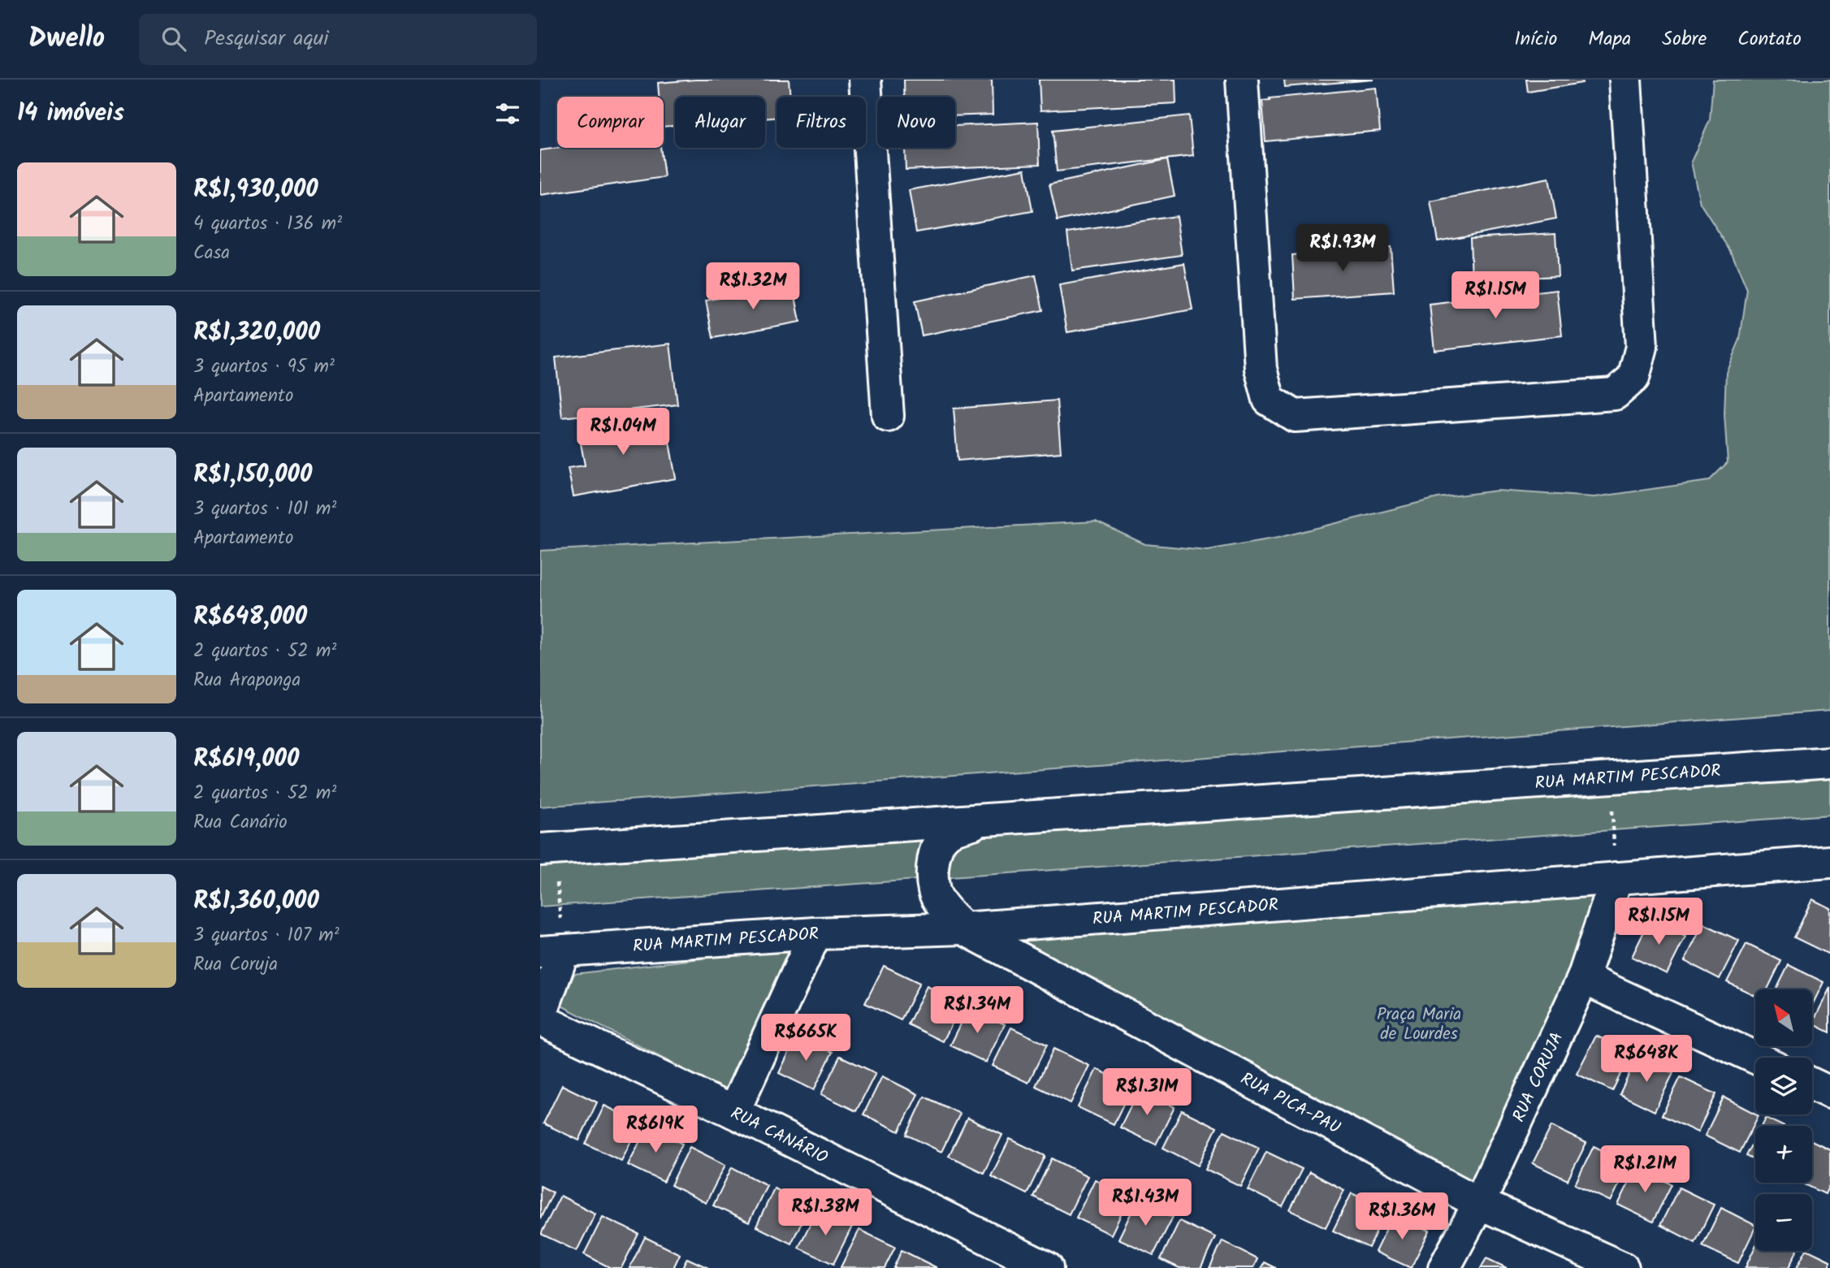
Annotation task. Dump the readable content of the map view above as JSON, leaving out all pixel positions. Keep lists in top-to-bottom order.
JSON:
{
  "streets": {
    "street": [
      "RUA MARTIM PESCADOR",
      "RUA CORUJA",
      "RUA PICA-PAU",
      "RUA CANÁRIO"
    ]
  },
  "crossings": [
    ["RUA MARTIM PESCADOR", "RUA CORUJA"],
    ["RUA MARTIM PESCADOR", "RUA PICA-PAU"],
    ["RUA MARTIM PESCADOR", "RUA CANÁRIO"],
    ["RUA CORUJA", "RUA PICA-PAU"]
  ],
  "parks": ["Praça Maria de Lourdes"],
  "north": "top left",
  "page": {
    "header": "Dwello",
    "search": "Pesquisar aqui",
    "nav": [
      "Início",
      "Mapa",
      "Sobre",
      "Contato"
    ],
    "heading": "14 imóveis",
    "chip": [
      "Comprar",
      "Alugar",
      "Filtros",
      "Novo"
    ],
    "list": [
      {
        "name": "R$1,930,000",
        "note": "4 quartos · 136 m² · Casa"
      },
      {
        "name": "R$1,320,000",
        "note": "3 quartos · 95 m² · Apartamento"
      },
      {
        "name": "R$1,150,000",
        "note": "3 quartos · 101 m² · Apartamento"
      },
      {
        "name": "R$648,000",
        "note": "2 quartos · 52 m² · Rua Araponga"
      },
      {
        "name": "R$619,000",
        "note": "2 quartos · 52 m² · Rua Canário"
      },
      {
        "name": "R$1,360,000",
        "note": "3 quartos · 107 m² · Rua Coruja"
      }
    ],
    "price": [
      "R$1.93M",
      "R$1.32M",
      "R$1.15M",
      "R$1.04M",
      "R$1.15M",
      "R$1.34M",
      "R$665K",
      "R$648K",
      "R$1.31M",
      "R$619K",
      "R$1.21M",
      "R$1.43M",
      "R$1.38M",
      "R$1.36M"
    ],
    "map_buttons": ["+", "−"]
  }
}
